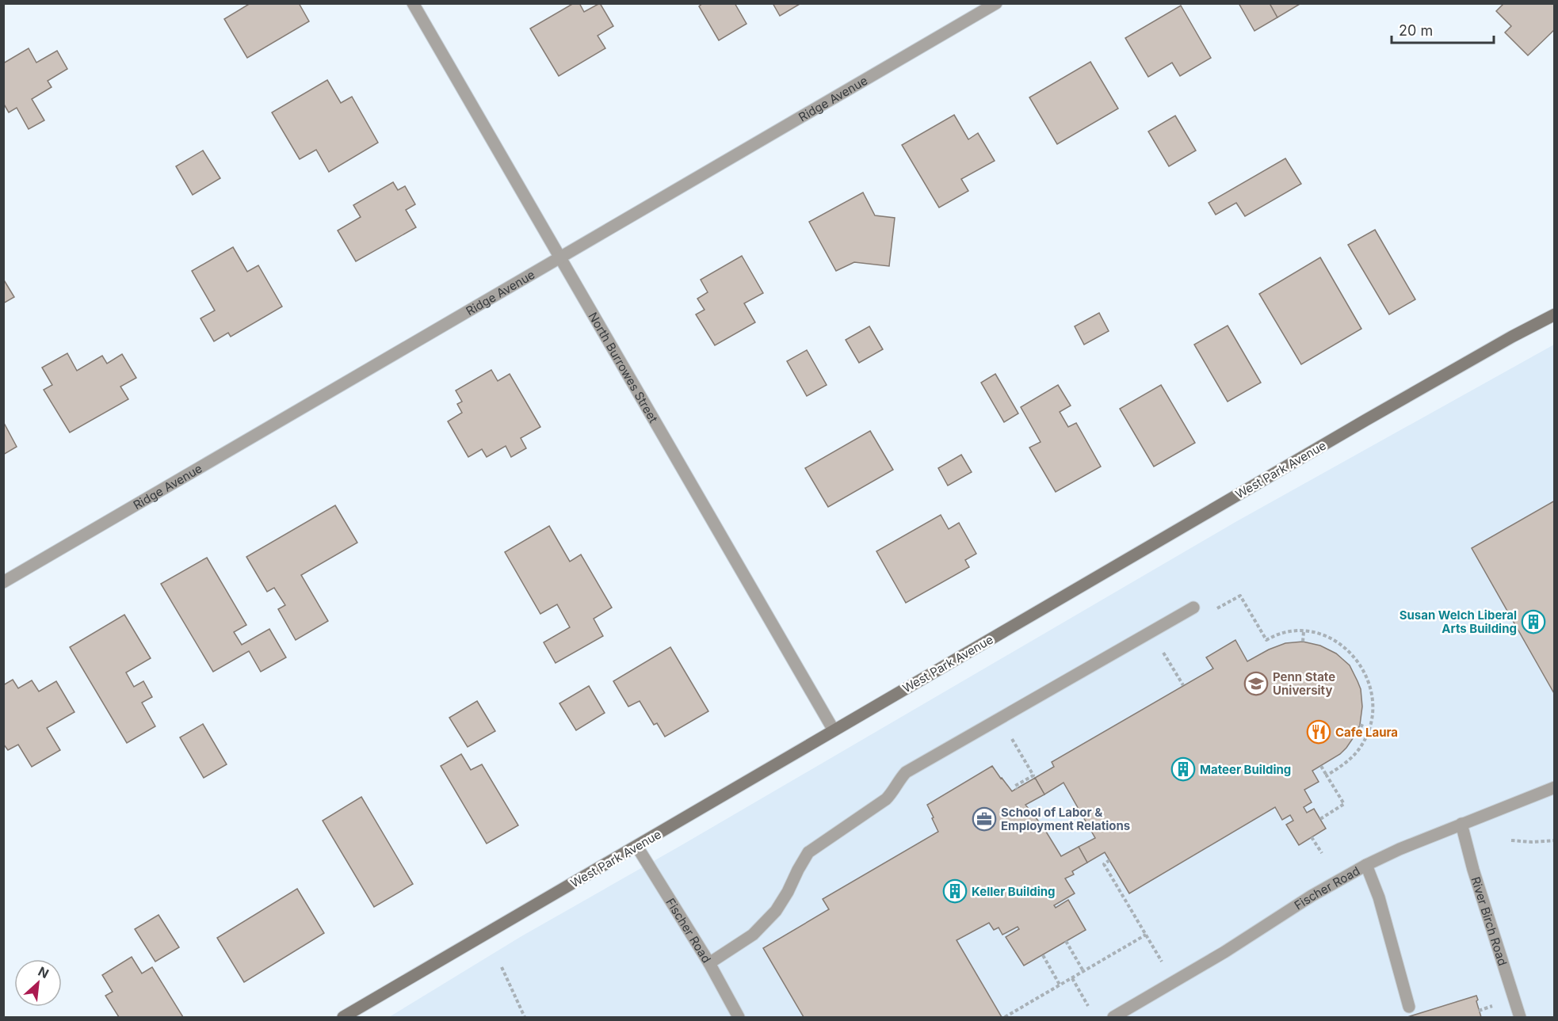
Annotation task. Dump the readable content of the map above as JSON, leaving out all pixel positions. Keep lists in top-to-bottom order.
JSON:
{
  "streets": {
    "main road": ["West Park Avenue"],
    "street": [
      "Ridge Avenue",
      "North Burrowes Street",
      "Fischer Road",
      "River Birch Road"
    ]
  },
  "crossings": [
    ["Ridge Avenue", "North Burrowes Street"],
    ["North Burrowes Street", "West Park Avenue"],
    ["West Park Avenue", "Fischer Road"],
    ["Fischer Road", "River Birch Road"]
  ],
  "places": {
    "building": ["Susan Welch Liberal Arts Building", "Mateer Building", "Keller Building"],
    "school or university": ["Penn State University"],
    "restaurant": ["Cafe Laura"],
    "office": ["School of Labor & Employment Relations"]
  },
  "scale_bar": "20 m",
  "north": "top right"
}
